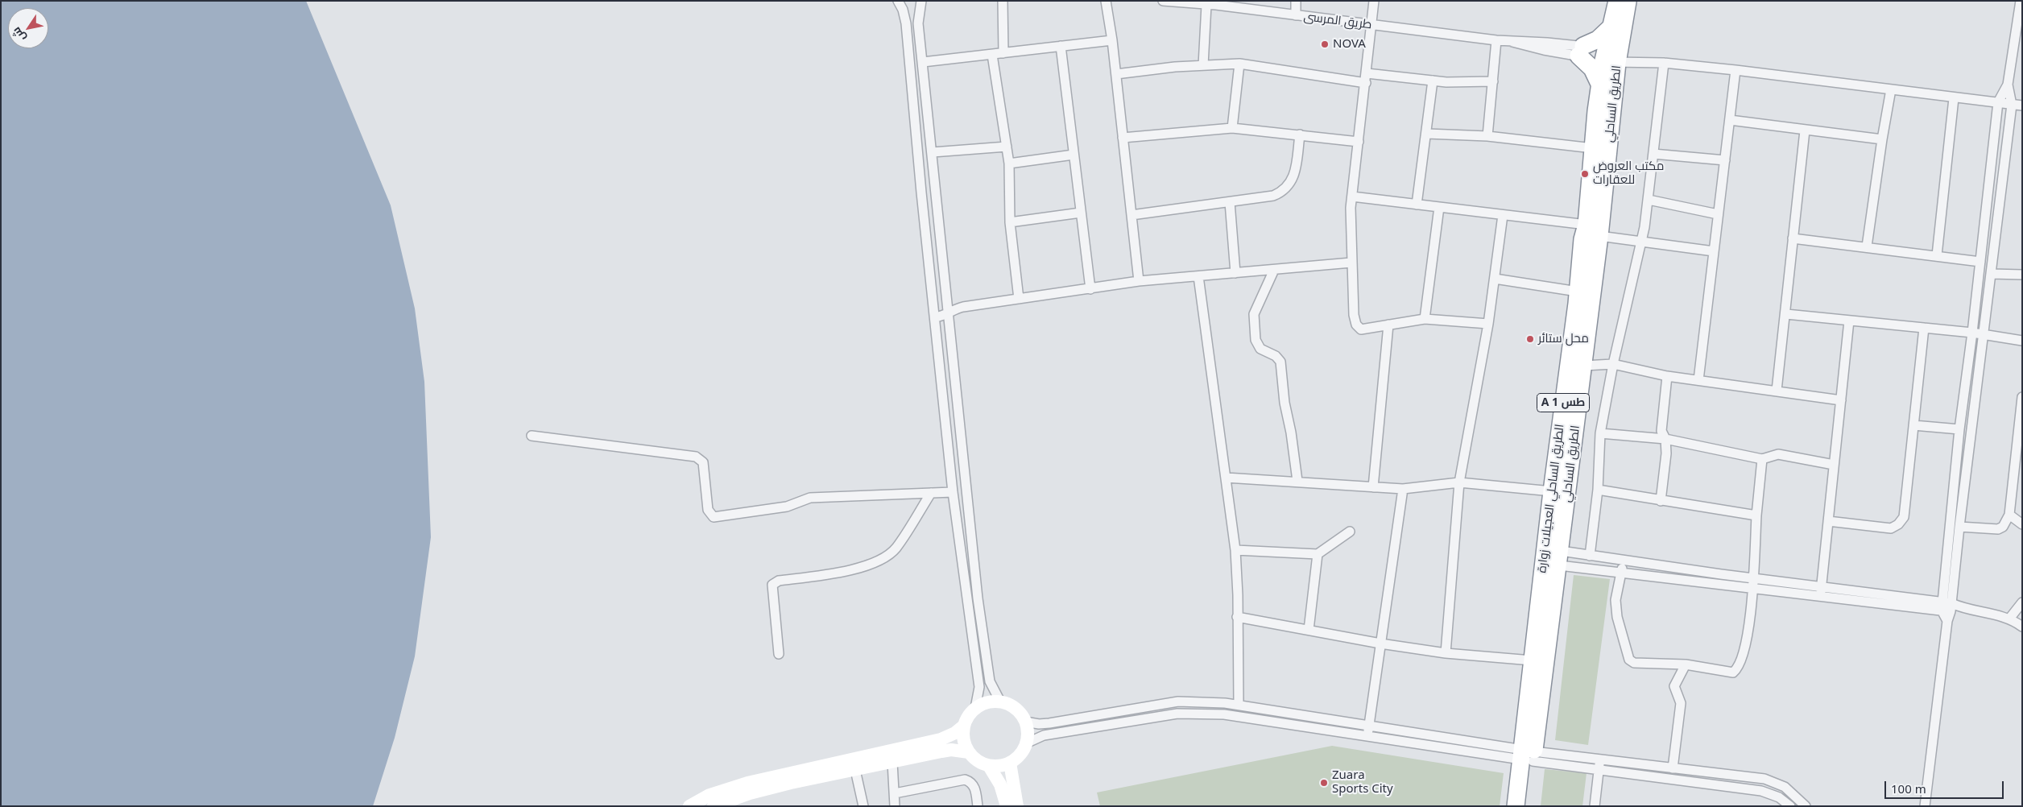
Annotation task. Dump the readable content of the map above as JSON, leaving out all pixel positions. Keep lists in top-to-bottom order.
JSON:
{
  "streets": {
    "highway": ["الطريق الساحلي", "A 1 طس", "الطريق الساحلي العجيلات زوارة"],
    "street": ["طريق المرسى"]
  },
  "crossings": [
    ["طريق المرسى", "الطريق الساحلي"],
    ["طريق المرسى", "الطريق الساحلي العجيلات زوارة"],
    ["الطريق الساحلي", "الطريق الساحلي العجيلات زوارة"]
  ],
  "places": [
    "NOVA",
    "مكتب العروض للعقارات",
    "محل ستائر",
    "Zuara Sports City"
  ],
  "scale_bar": "100 m",
  "north": "bottom left"
}
